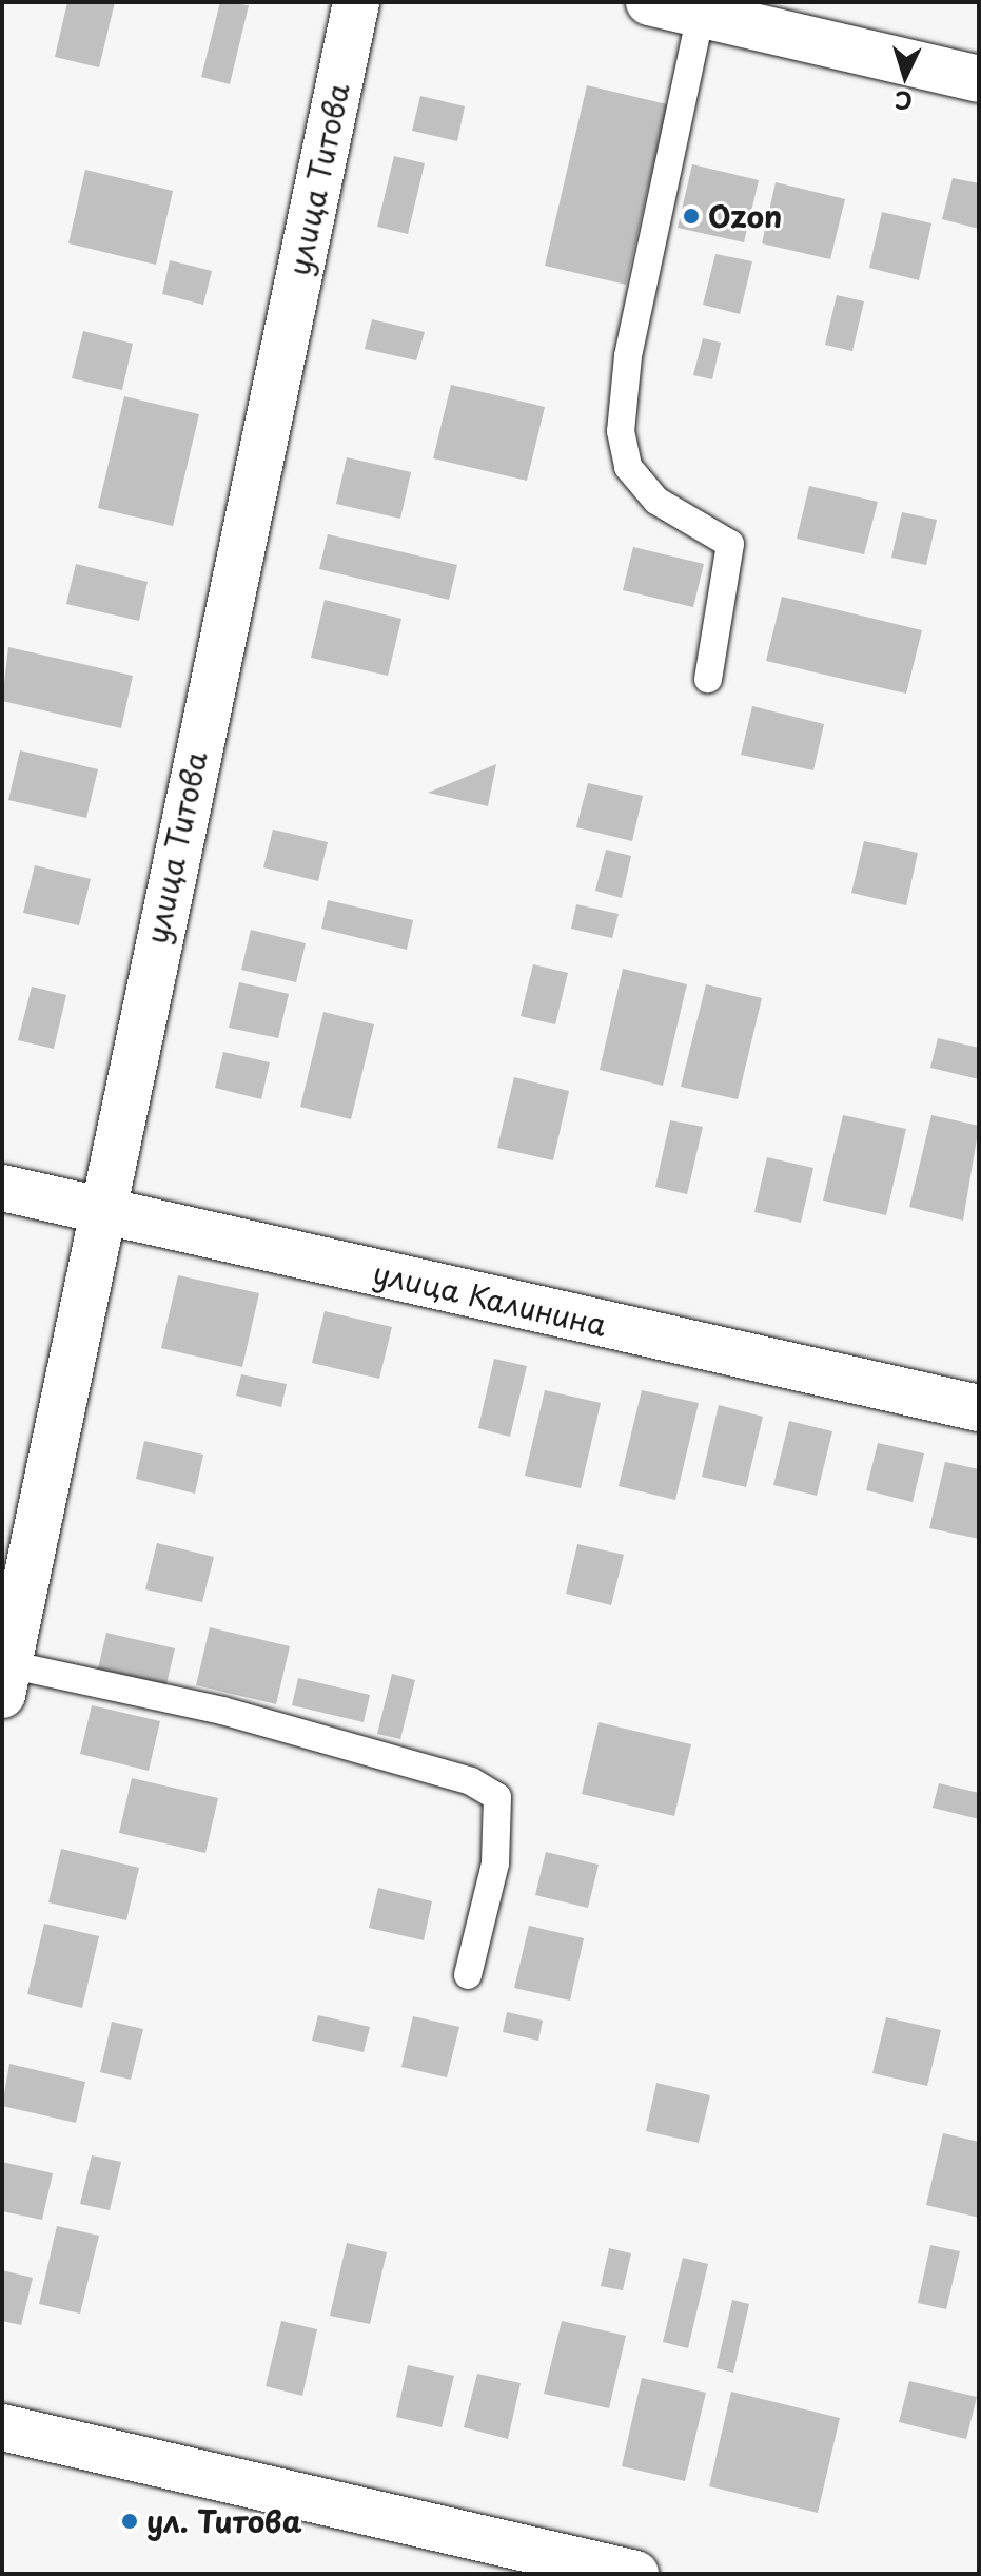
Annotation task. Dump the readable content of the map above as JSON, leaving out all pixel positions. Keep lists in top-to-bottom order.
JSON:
{
  "streets": {
    "street": ["улица Титова", "улица Калинина"]
  },
  "crossings": [
    ["улица Титова", "улица Калинина"]
  ],
  "places": ["Ozon", "ул. Титова"],
  "north": "bottom"
}
